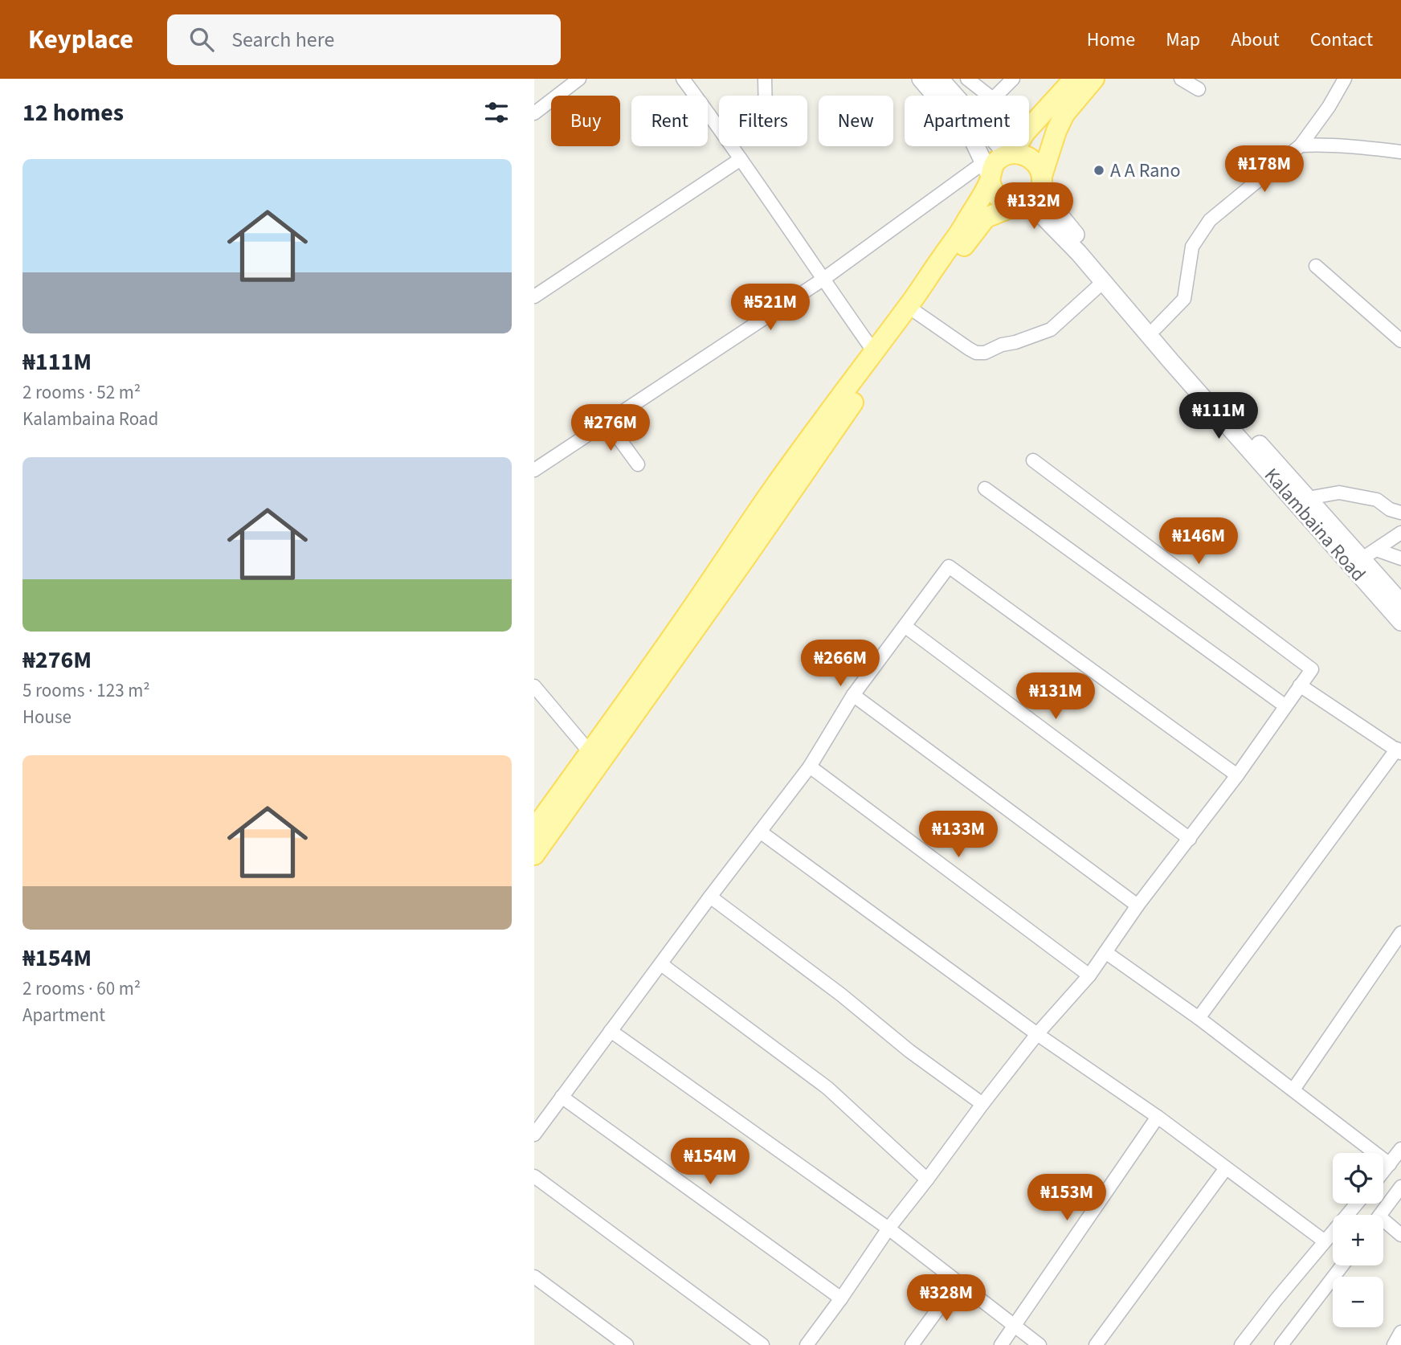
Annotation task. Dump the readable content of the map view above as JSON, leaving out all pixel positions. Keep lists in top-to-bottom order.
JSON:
{
  "streets": {
    "main road": ["Kalambaina Road"]
  },
  "places": ["A A Rano"],
  "page": {
    "header": "Keyplace",
    "search": "Search here",
    "nav": [
      "Home",
      "Map",
      "About",
      "Contact"
    ],
    "heading": "12 homes",
    "chip": [
      "Buy",
      "Rent",
      "Filters",
      "New",
      "Apartment"
    ],
    "price": [
      "₦178M",
      "₦132M",
      "₦521M",
      "₦111M",
      "₦276M",
      "₦146M",
      "₦266M",
      "₦131M",
      "₦133M",
      "₦154M",
      "₦153M",
      "₦328M"
    ],
    "list": [
      {
        "name": "₦111M",
        "note": "2 rooms · 52 m² · Kalambaina Road"
      },
      {
        "name": "₦276M",
        "note": "5 rooms · 123 m² · House"
      },
      {
        "name": "₦154M",
        "note": "2 rooms · 60 m² · Apartment"
      }
    ],
    "map_buttons": ["+", "−"]
  }
}
